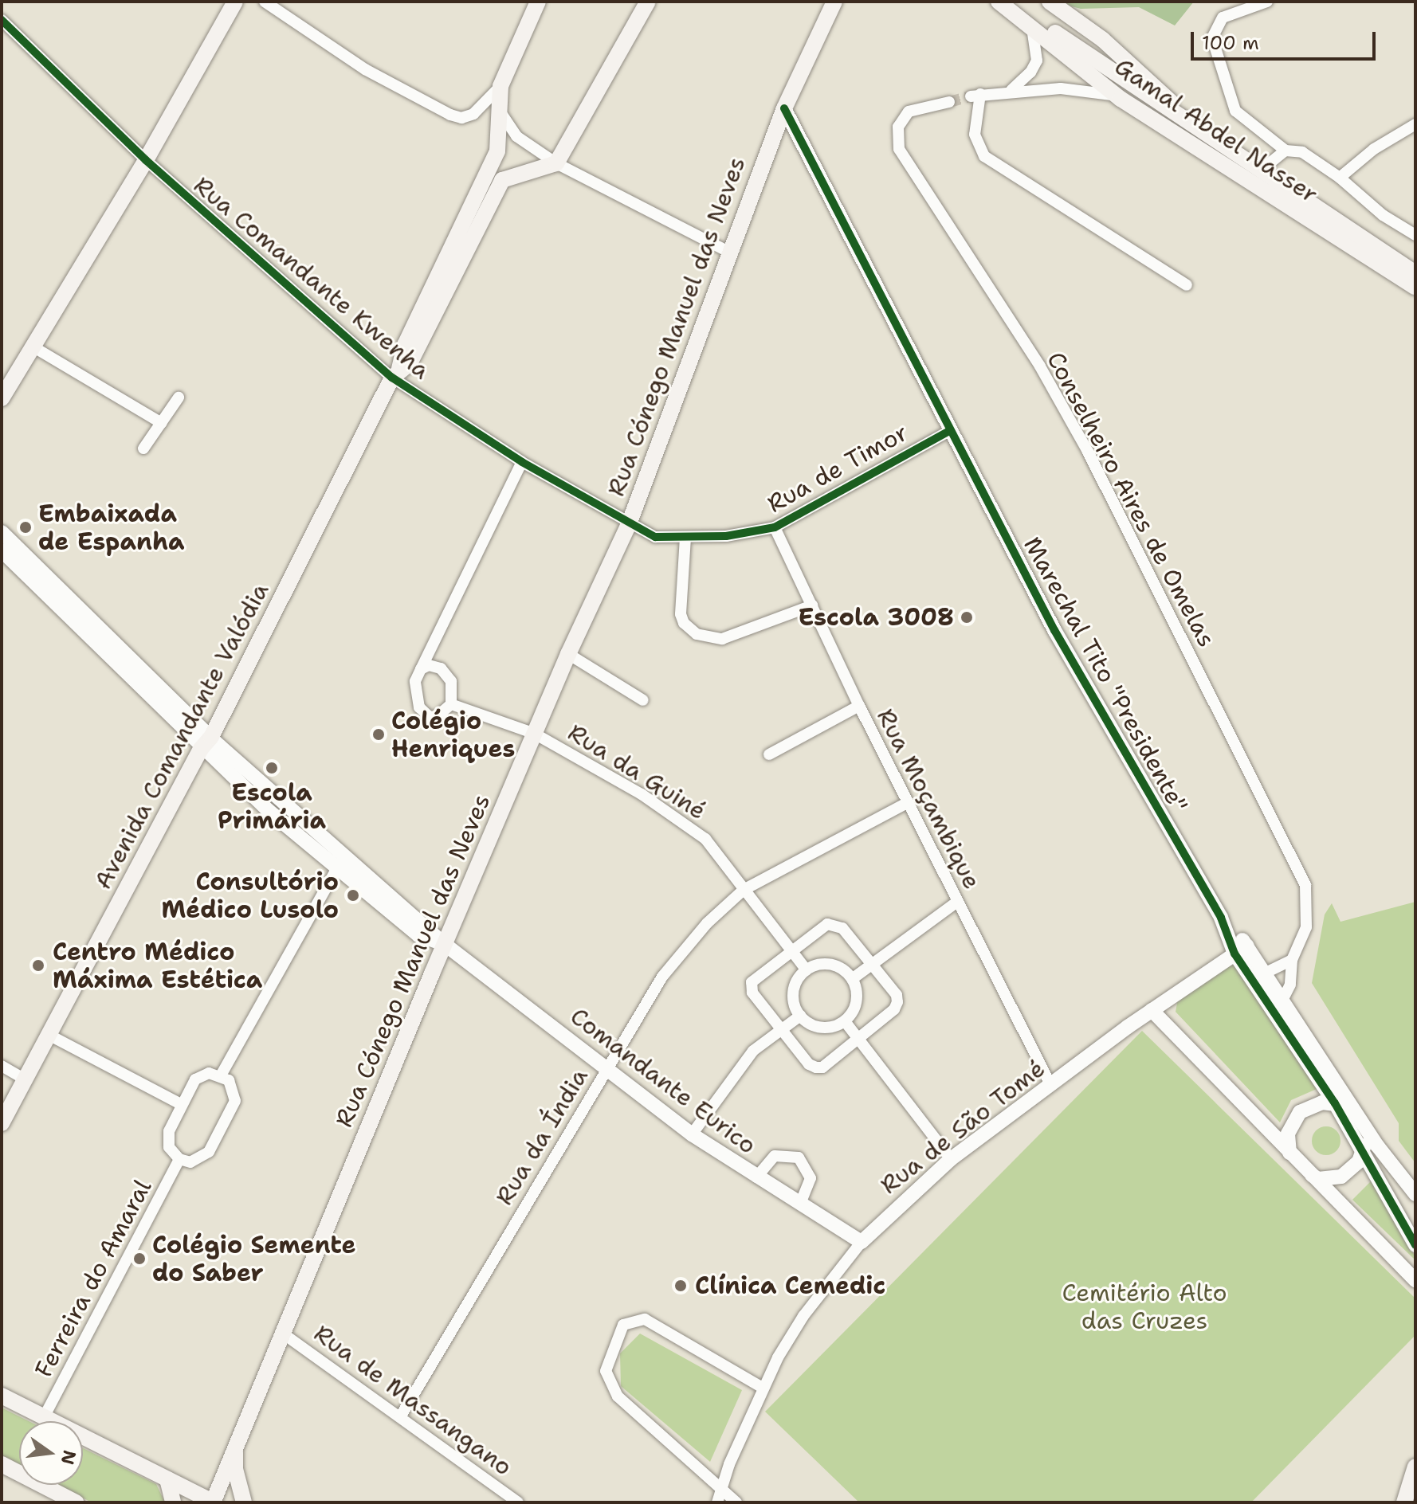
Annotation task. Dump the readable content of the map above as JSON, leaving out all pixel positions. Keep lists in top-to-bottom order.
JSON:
{
  "streets": {
    "main road": ["Gamal Abdel Nasser", "Rua Cónego Manuel das Neves", "Avenida Comandante Valódia"],
    "street": [
      "Rua Comandante Kwenha",
      "Rua de Timor",
      "Conselheiro Aires de Omelas",
      "Marechal Tito \"Presidente\"",
      "Rua da Guiné",
      "Rua Moçambique",
      "Comandante Eurico",
      "Rua de São Tomé",
      "Rua da Índia",
      "Ferreira do Amaral",
      "Rua de Massangano"
    ]
  },
  "crossings": [
    ["Rua Comandante Kwenha", "Rua Cónego Manuel das Neves"],
    ["Rua Comandante Kwenha", "Rua de Timor"],
    ["Rua Comandante Kwenha", "Avenida Comandante Valódia"],
    ["Rua Cónego Manuel das Neves", "Rua de Timor"],
    ["Rua Cónego Manuel das Neves", "Marechal Tito \"Presidente\""],
    ["Rua Cónego Manuel das Neves", "Rua da Guiné"],
    ["Rua Cónego Manuel das Neves", "Comandante Eurico"],
    ["Rua Cónego Manuel das Neves", "Rua de Massangano"],
    ["Rua de Timor", "Marechal Tito \"Presidente\""],
    ["Rua de Timor", "Rua Moçambique"],
    ["Conselheiro Aires de Omelas", "Marechal Tito \"Presidente\""],
    ["Marechal Tito \"Presidente\"", "Rua de São Tomé"],
    ["Avenida Comandante Valódia", "Comandante Eurico"],
    ["Rua da Guiné", "Rua da Índia"],
    ["Rua Moçambique", "Rua de São Tomé"],
    ["Rua Moçambique", "Rua da Índia"],
    ["Comandante Eurico", "Rua de São Tomé"],
    ["Comandante Eurico", "Rua da Índia"],
    ["Rua da Índia", "Rua de Massangano"]
  ],
  "parks": ["Cemitério Alto das Cruzes"],
  "places": [
    "Embaixada de Espanha",
    "Escola 3008",
    "Colégio Henriques",
    "Escola Primária",
    "Consultório Médico Lusolo",
    "Centro Médico Máxima Estética",
    "Colégio Semente do Saber",
    "Clínica Cemedic"
  ],
  "scale_bar": "100 m",
  "north": "right"
}
